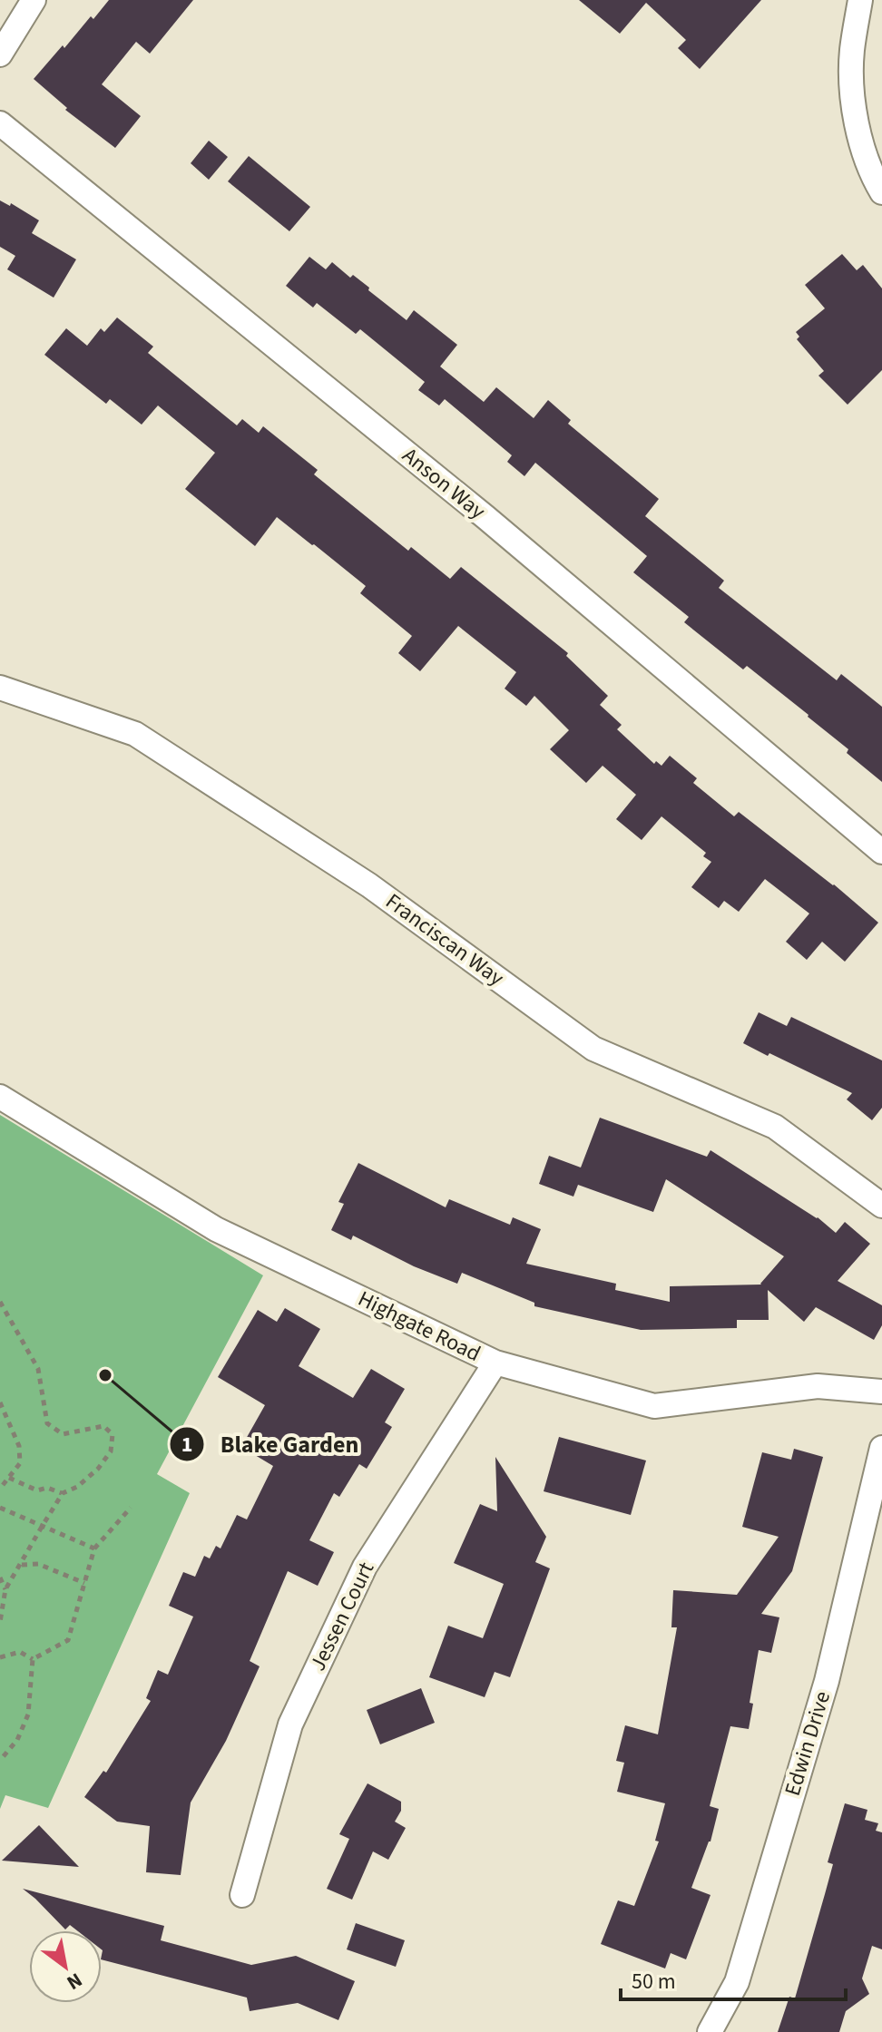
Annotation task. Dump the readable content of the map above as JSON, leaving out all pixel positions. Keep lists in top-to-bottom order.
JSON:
{
  "streets": {
    "street": [
      "Anson Way",
      "Franciscan Way",
      "Highgate Road",
      "Jessen Court",
      "Edwin Drive"
    ]
  },
  "crossings": [
    ["Highgate Road", "Jessen Court"]
  ],
  "places": ["Blake Garden"],
  "scale_bar": "50 m",
  "north": "bottom right"
}
